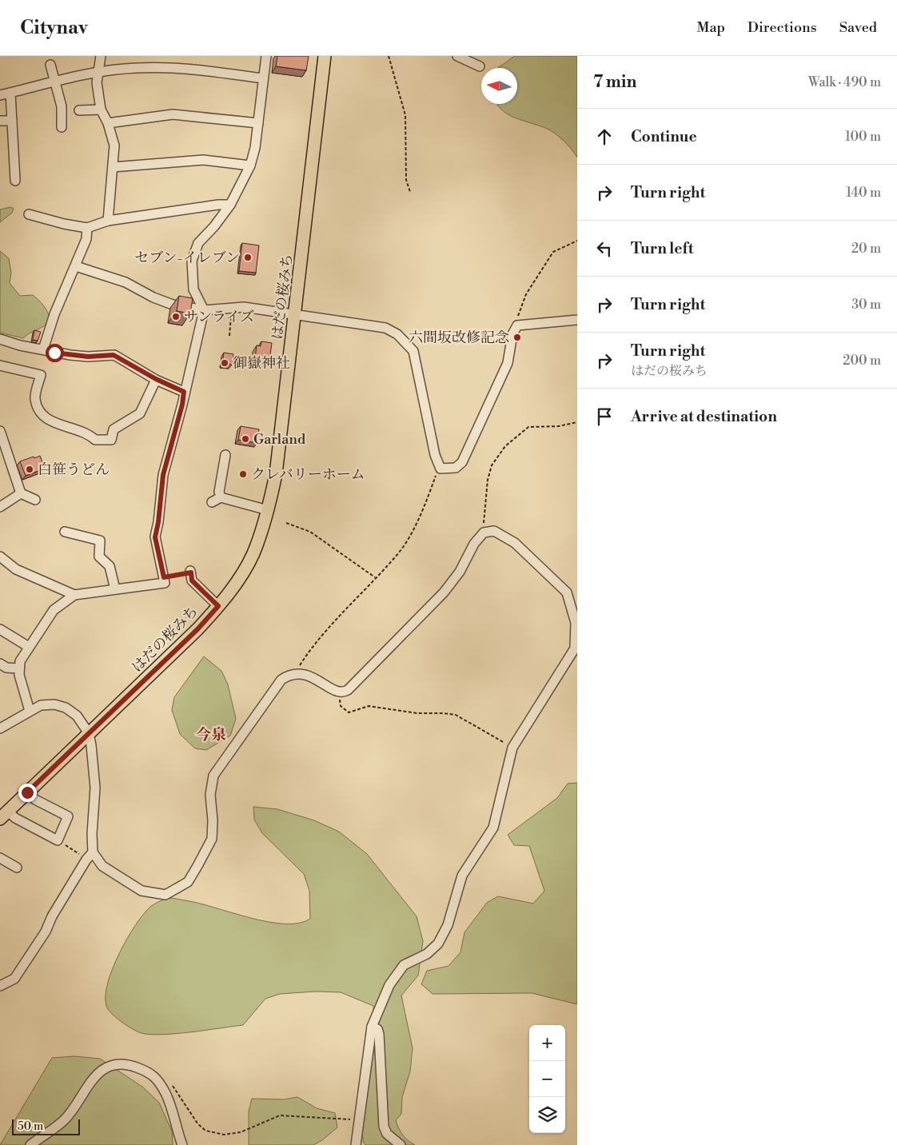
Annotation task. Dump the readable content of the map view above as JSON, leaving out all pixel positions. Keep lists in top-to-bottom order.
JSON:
{
  "streets": {
    "main road": ["はだの桜みち"]
  },
  "districts": ["今泉"],
  "places": [
    "セブン-イレブン",
    "サンライズ",
    "六間坂改修記念",
    "御嶽神社",
    "Garland",
    "白笹うどん",
    "クレバリーホーム"
  ],
  "scale_bar": "50 m",
  "north": "left",
  "page": {
    "header": "Citynav",
    "nav": ["Map", "Directions", "Saved"],
    "heading": ["7 min", "Walk · 490 m"],
    "list": [
      ["Continue", "100 m"],
      ["Turn right", "140 m"],
      ["Turn left", "20 m"],
      ["Turn right", "30 m"],
      ["Turn right", "はだの桜みち", "200 m"],
      "Arrive at destination"
    ],
    "map_buttons": ["+", "−"],
    "scale": "50 m"
  }
}
